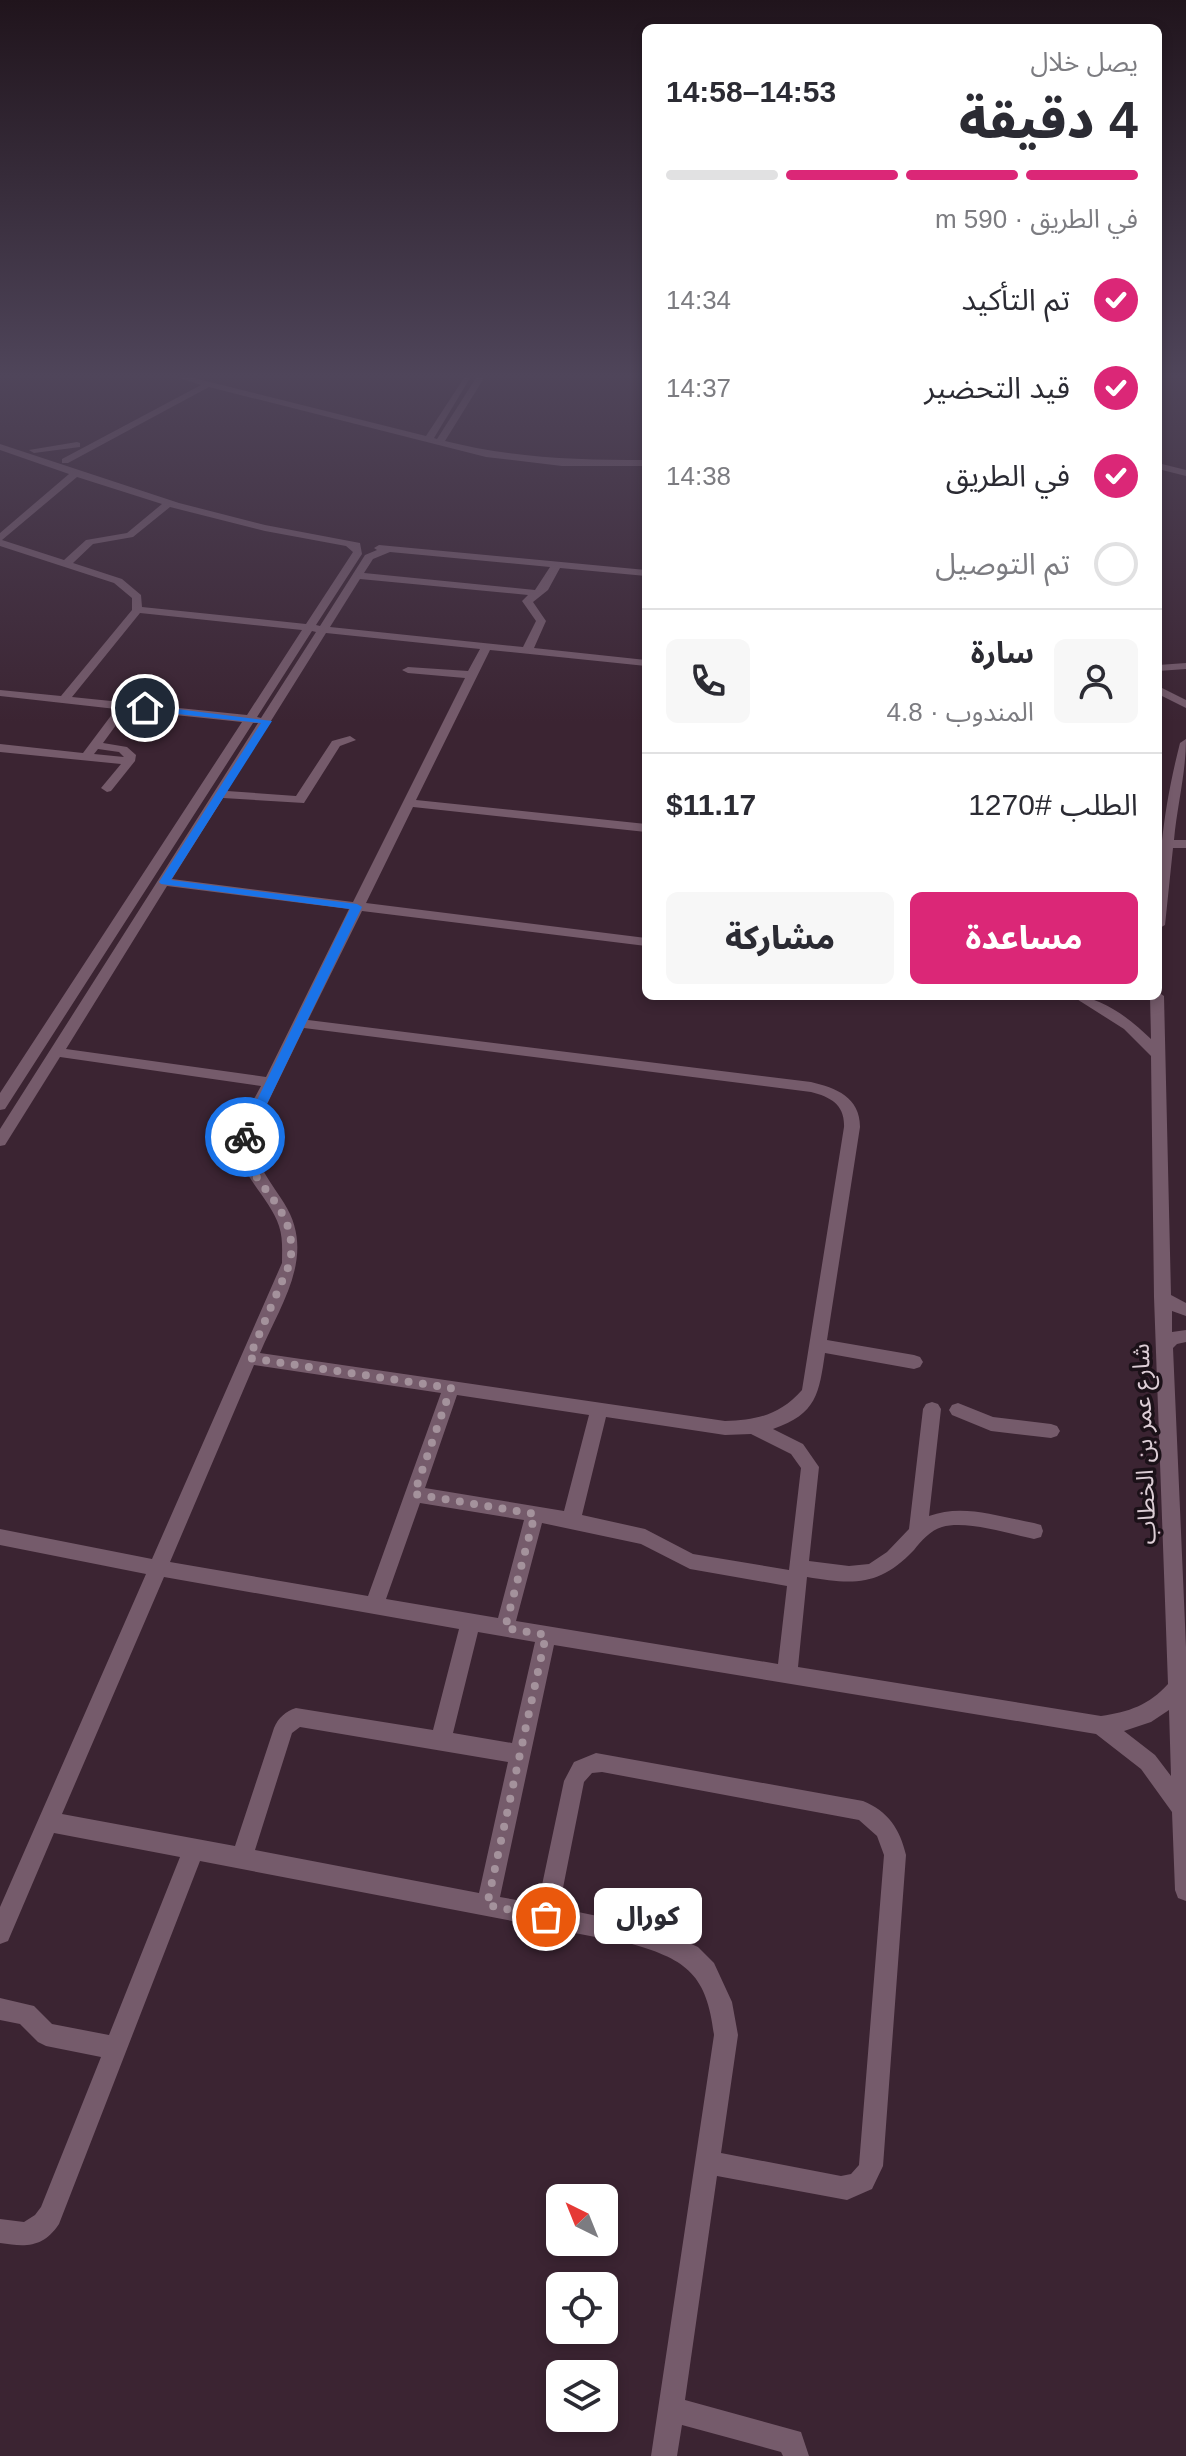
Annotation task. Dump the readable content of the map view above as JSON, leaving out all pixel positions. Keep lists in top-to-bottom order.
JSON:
{
  "streets": {
    "street": ["شارع عمر بن الخطاب"]
  },
  "places": ["كورال"],
  "north": "top left",
  "page": {
    "heading": ["4 دقيقة", "يصل خلال", "14:53–14:58"],
    "panel": [
      "سارة",
      "المندوب · 4.8",
      "الطلب #1270",
      "$11.17"
    ],
    "bar": "في الطريق · 590 m",
    "list": [
      ["تم التأكيد", "14:34"],
      ["قيد التحضير", "14:37"],
      ["في الطريق", "14:38"],
      "تم التوصيل"
    ],
    "buttons": ["مساعدة", "مشاركة"],
    "bubble": "كورال"
  }
}
